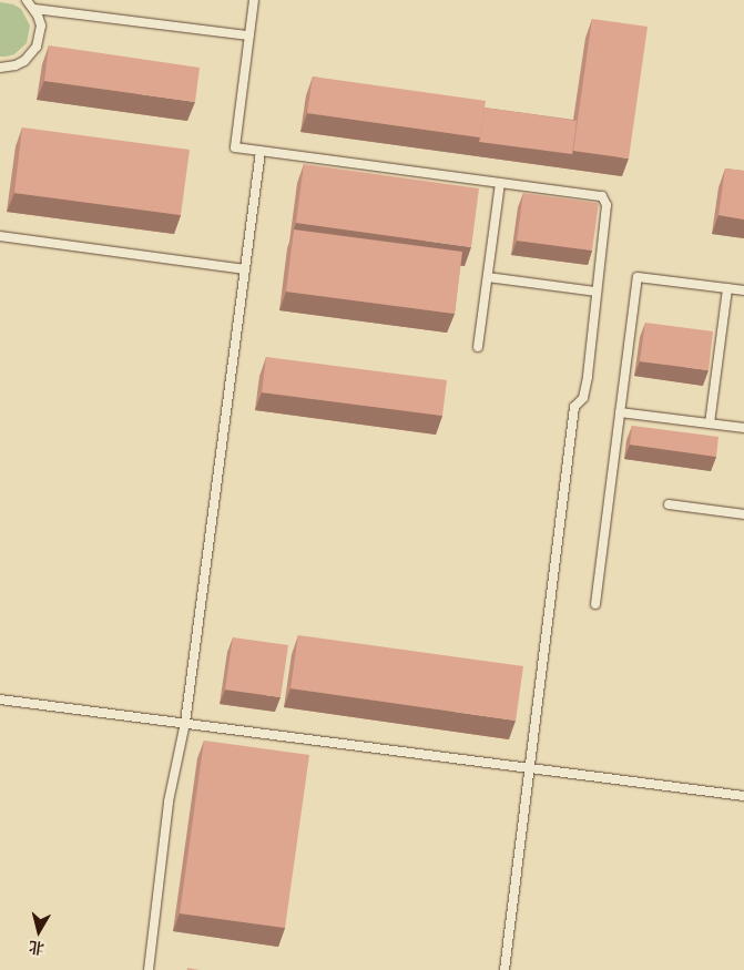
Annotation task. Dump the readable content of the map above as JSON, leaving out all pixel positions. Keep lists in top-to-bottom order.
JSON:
{
  "north": "bottom"
}
